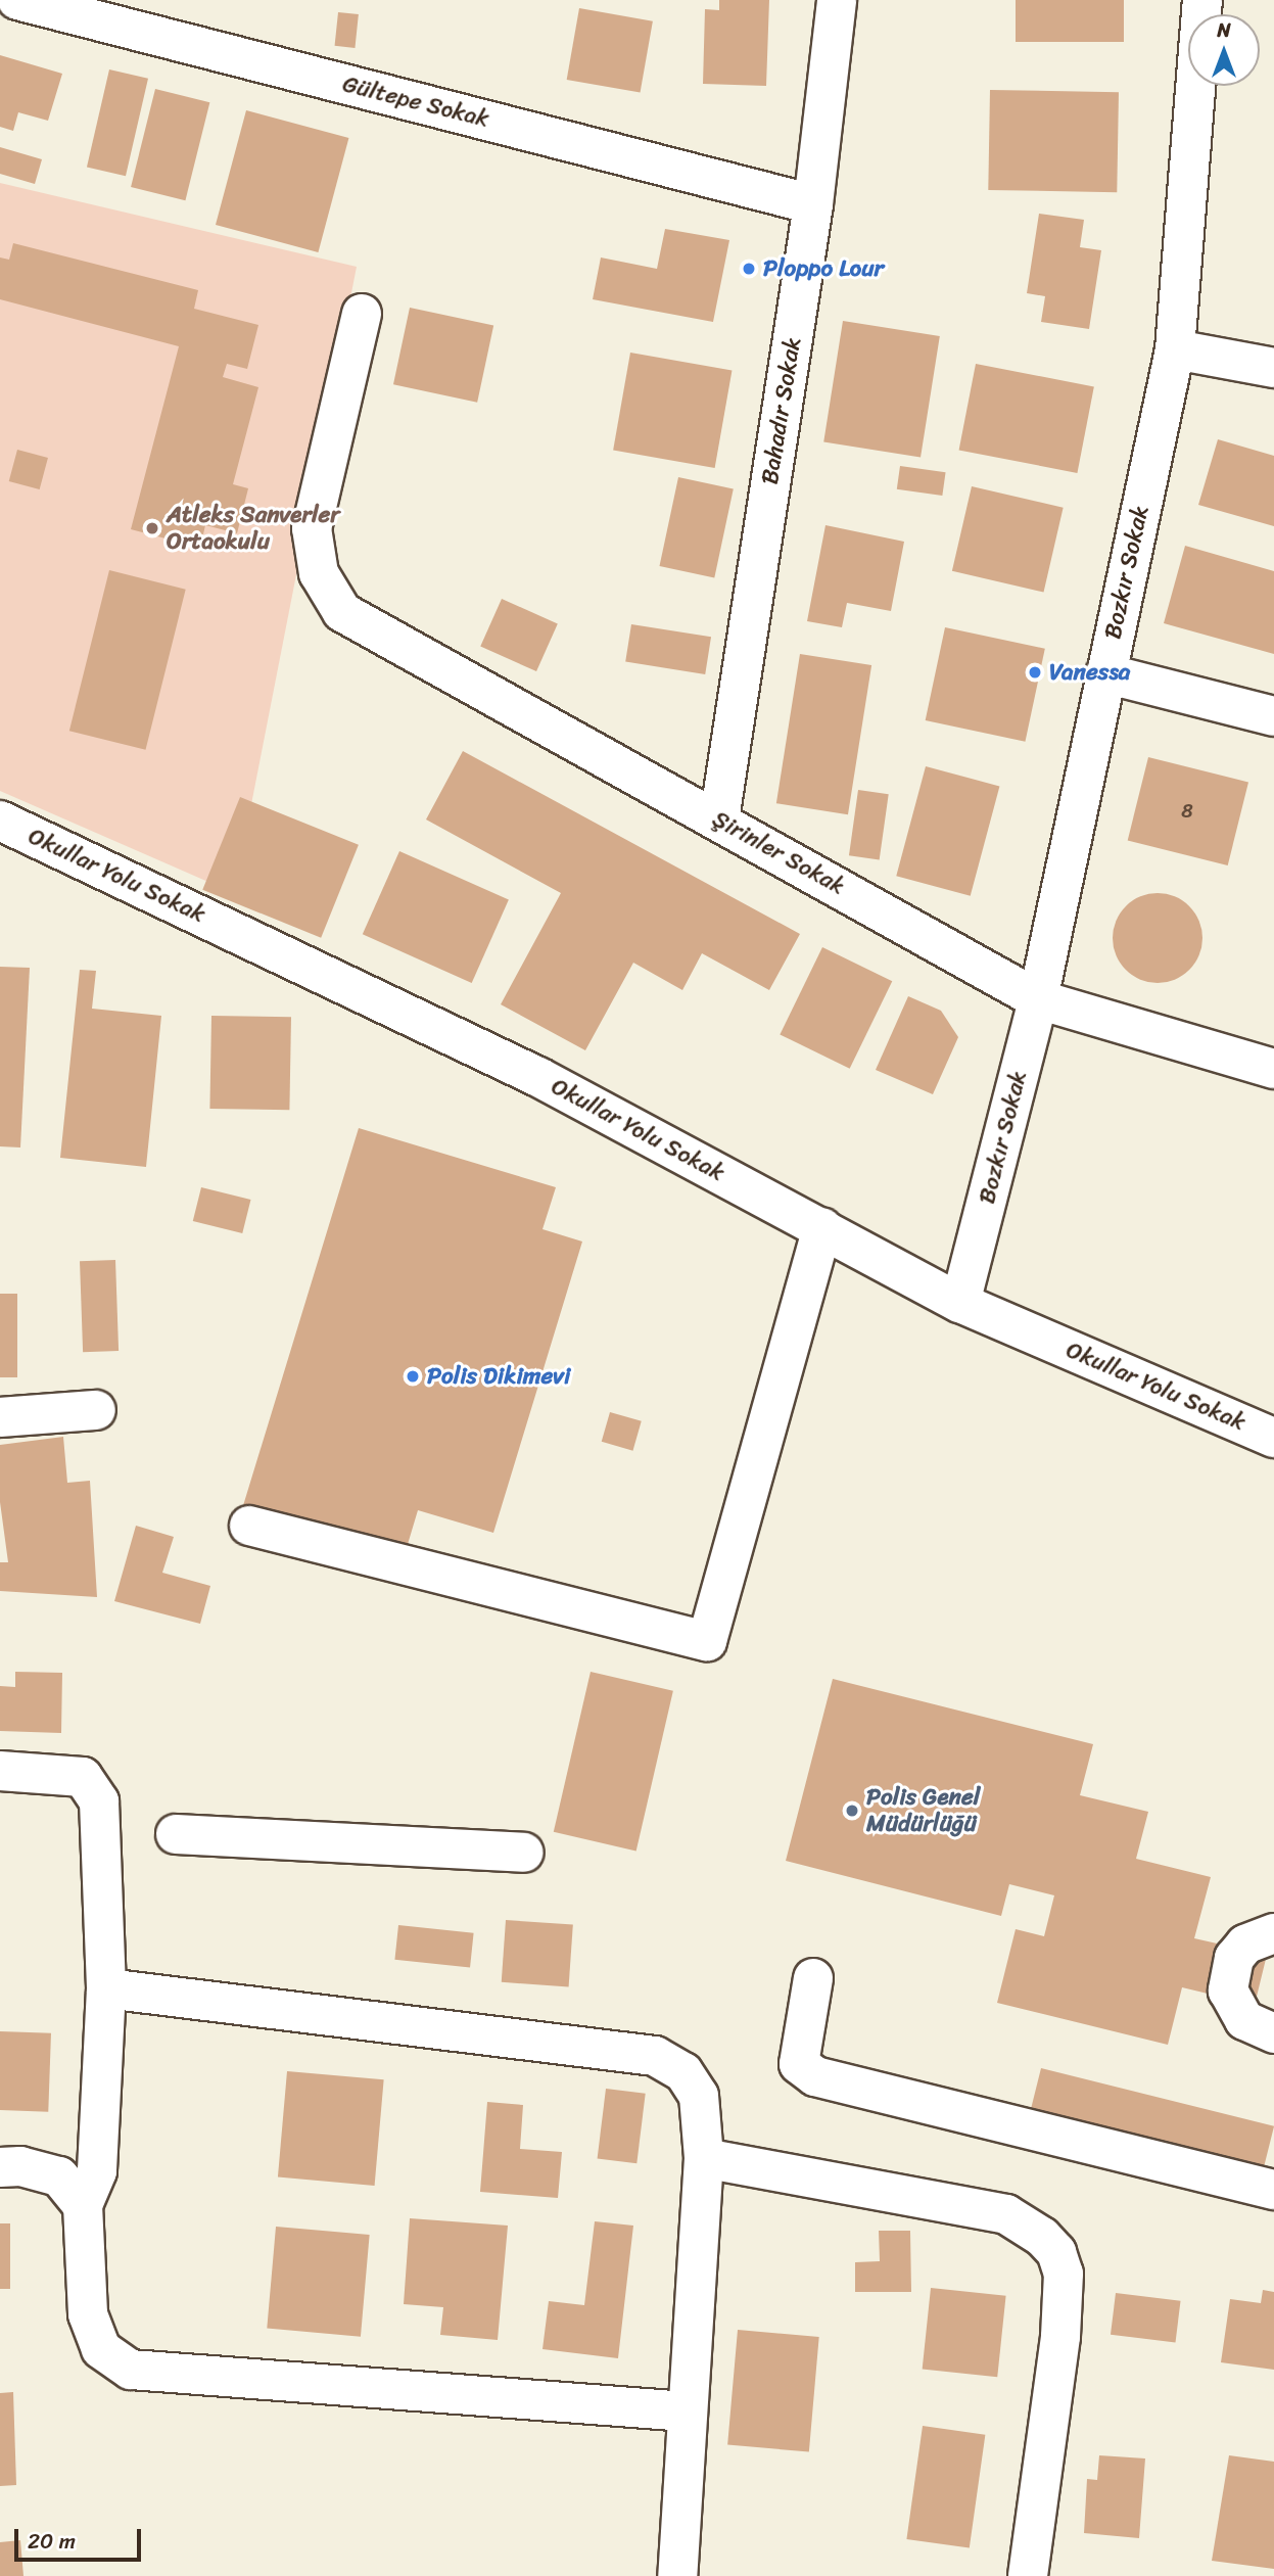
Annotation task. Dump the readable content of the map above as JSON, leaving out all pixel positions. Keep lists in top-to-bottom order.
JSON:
{
  "streets": {
    "street": [
      "Gültepe Sokak",
      "Bahadır Sokak",
      "Bozkır Sokak",
      "Şirinler Sokak",
      "Okullar Yolu Sokak"
    ]
  },
  "crossings": [
    ["Gültepe Sokak", "Bahadır Sokak"],
    ["Bahadır Sokak", "Şirinler Sokak"],
    ["Bozkır Sokak", "Şirinler Sokak"],
    ["Bozkır Sokak", "Okullar Yolu Sokak"]
  ],
  "places": [
    "Ploppo Lour",
    "Atleks Sanverler Ortaokulu",
    "Vanessa",
    "Polis Dikimevi",
    "Polis Genel Müdürlüğü"
  ],
  "house_numbers": ["8"],
  "scale_bar": "20 m",
  "north": "top"
}
